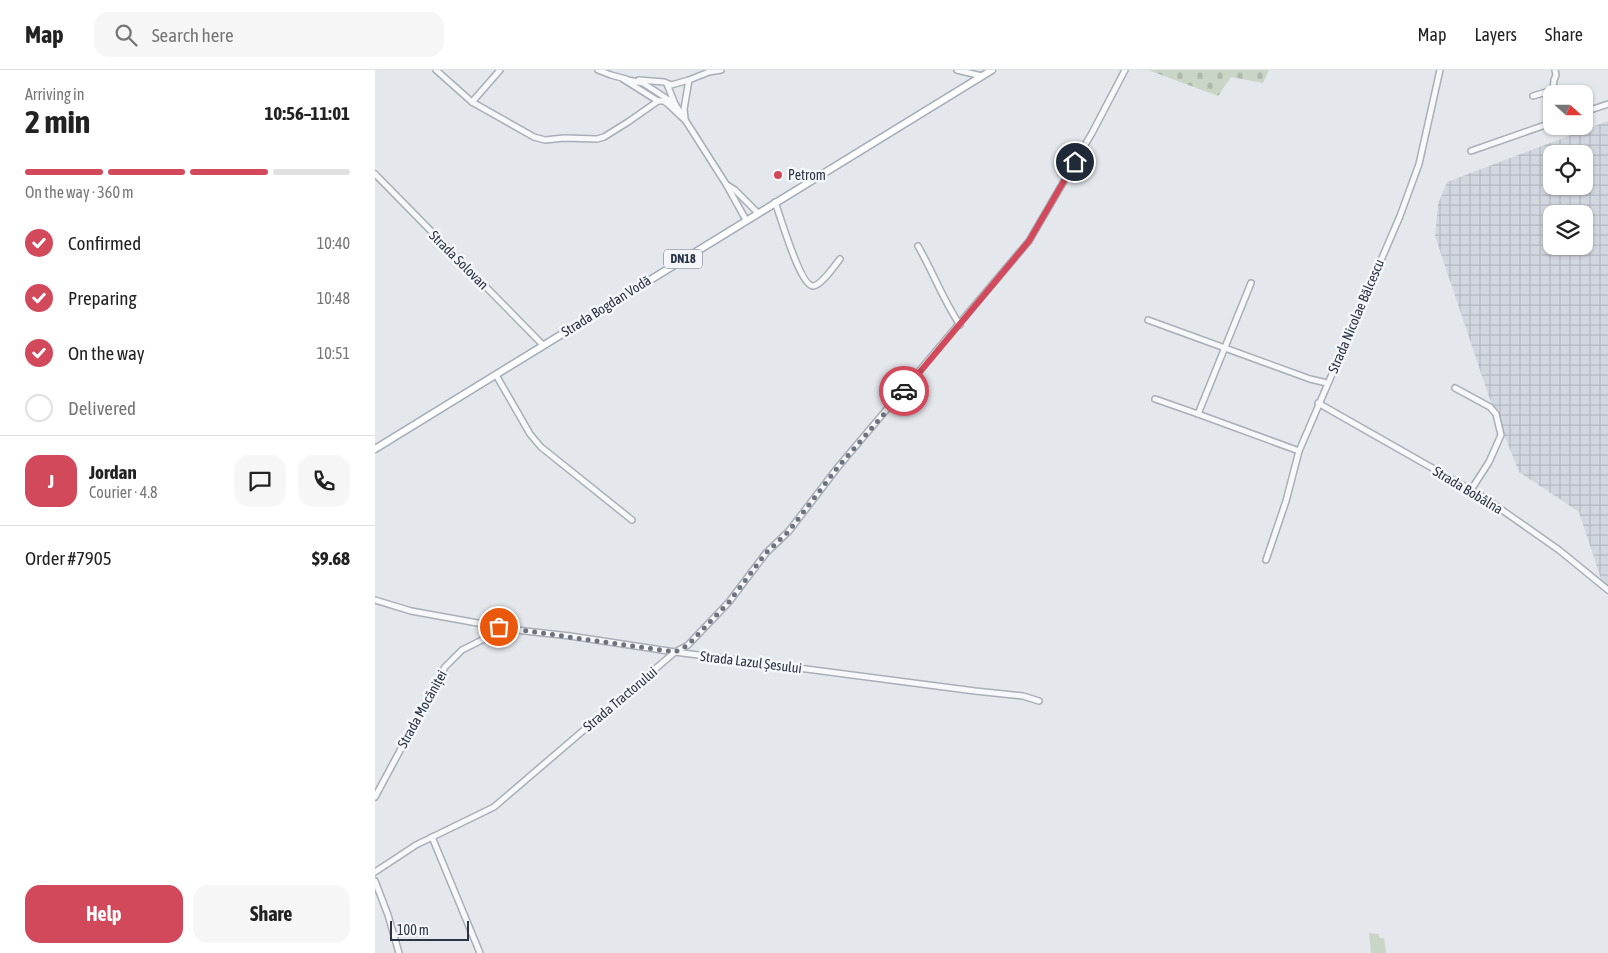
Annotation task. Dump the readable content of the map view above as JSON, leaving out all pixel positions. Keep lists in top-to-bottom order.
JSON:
{
  "streets": {
    "main road": ["DN18", "Strada Bogdan Vodă"],
    "street": [
      "Strada Solovan",
      "Strada Nicolae Bălcescu",
      "Strada Bobâlna",
      "Strada Lazul Șesului",
      "Strada Tractorului",
      "Strada Mocăniței"
    ]
  },
  "crossings": [
    ["Strada Solovan", "Strada Bogdan Vodă"],
    ["Strada Nicolae Bălcescu", "Strada Bobâlna"],
    ["Strada Lazul Șesului", "Strada Tractorului"],
    ["Strada Lazul Șesului", "Strada Mocăniței"]
  ],
  "places": ["Petrom"],
  "scale_bar": "100 m",
  "north": "right",
  "page": {
    "header": "Map",
    "search": "Search here",
    "nav": ["Map", "Layers", "Share"],
    "heading": ["2 min", "Arriving in", "10:56–11:01"],
    "panel": [
      "Jordan",
      "Courier · 4.8",
      "Order #7905",
      "$9.68"
    ],
    "bar": "On the way · 360 m",
    "list": [
      ["Confirmed", "10:40"],
      ["Preparing", "10:48"],
      ["On the way", "10:51"],
      "Delivered"
    ],
    "round": "J",
    "buttons": ["Help", "Share"],
    "scale": "100 m"
  }
}
